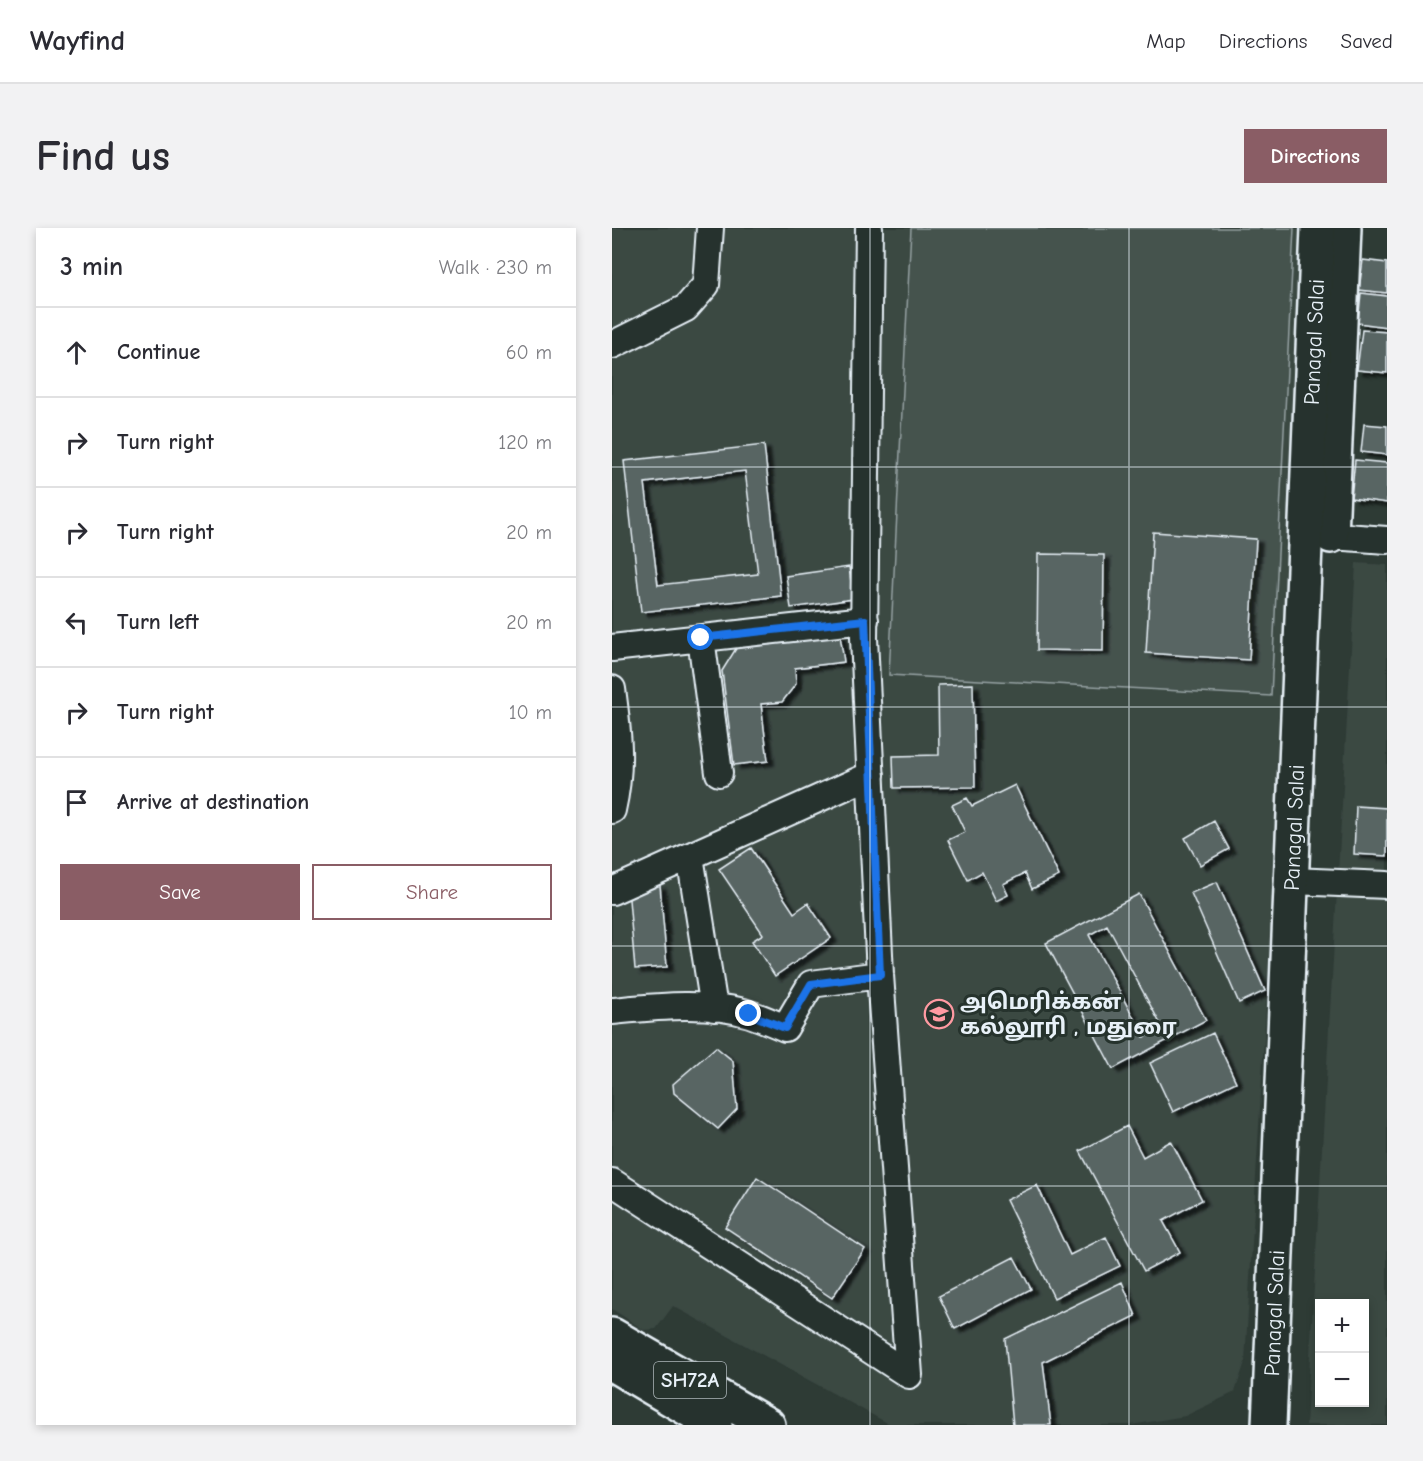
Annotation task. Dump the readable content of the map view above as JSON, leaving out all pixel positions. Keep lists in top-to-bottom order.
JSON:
{
  "streets": {
    "main road": ["Panagal Salai", "SH72A"]
  },
  "places": {
    "school or university": ["அமெரிக்கன் கல்லூரி , மதுரை"]
  },
  "page": {
    "header": "Wayfind",
    "nav": ["Map", "Directions", "Saved"],
    "buttons": [
      "Directions",
      ["Save", "Share"]
    ],
    "title": "Find us",
    "heading": ["3 min", "Walk · 230 m"],
    "list": [
      ["Continue", "60 m"],
      ["Turn right", "120 m"],
      ["Turn right", "20 m"],
      ["Turn left", "20 m"],
      ["Turn right", "10 m"],
      "Arrive at destination"
    ],
    "map_buttons": ["+", "−"]
  }
}
